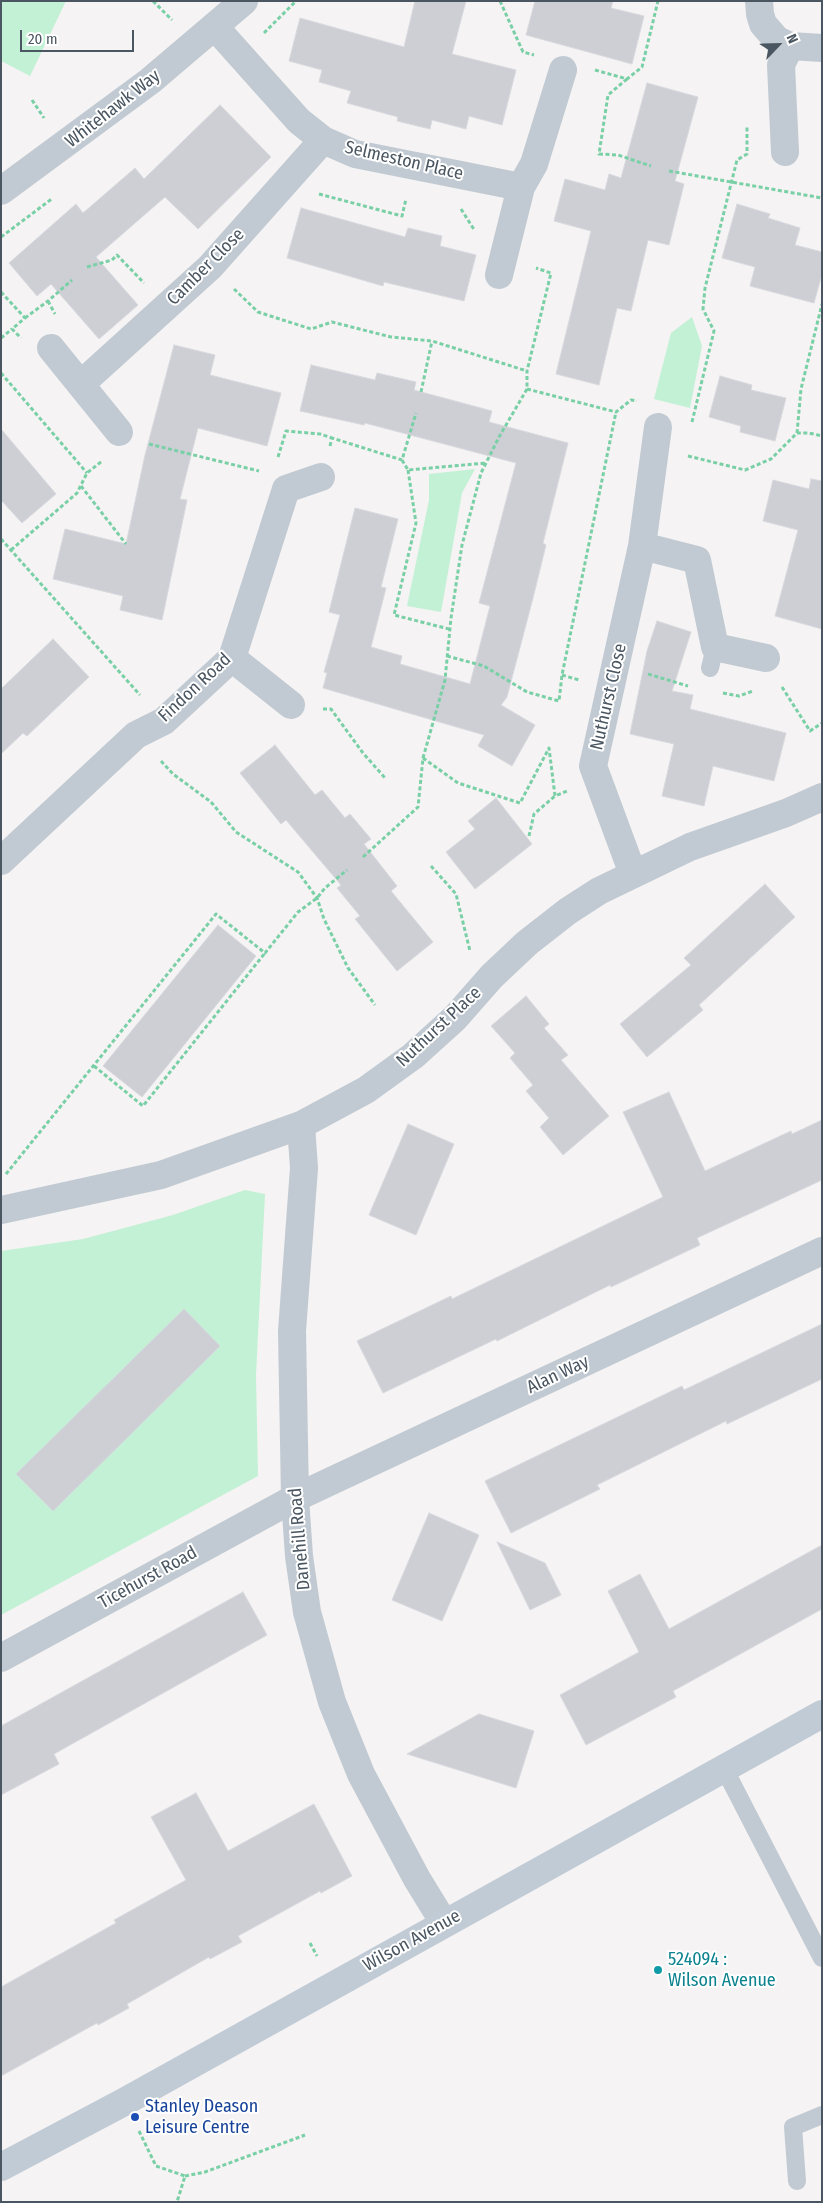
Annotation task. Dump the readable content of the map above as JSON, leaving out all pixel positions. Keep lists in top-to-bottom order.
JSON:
{
  "streets": {
    "street": [
      "Whitehawk Way",
      "Selmeston Place",
      "Camber Close",
      "Findon Road",
      "Nuthurst Close",
      "Nuthurst Place",
      "Alan Way",
      "Danehill Road",
      "Ticehurst Road",
      "Wilson Avenue"
    ]
  },
  "crossings": [
    ["Whitehawk Way", "Selmeston Place"],
    ["Selmeston Place", "Camber Close"],
    ["Nuthurst Close", "Nuthurst Place"],
    ["Nuthurst Place", "Danehill Road"],
    ["Alan Way", "Danehill Road"],
    ["Alan Way", "Ticehurst Road"],
    ["Danehill Road", "Ticehurst Road"],
    ["Danehill Road", "Wilson Avenue"]
  ],
  "places": ["524094 : Wilson Avenue", "Stanley Deason Leisure Centre"],
  "scale_bar": "20 m",
  "north": "top right"
}
